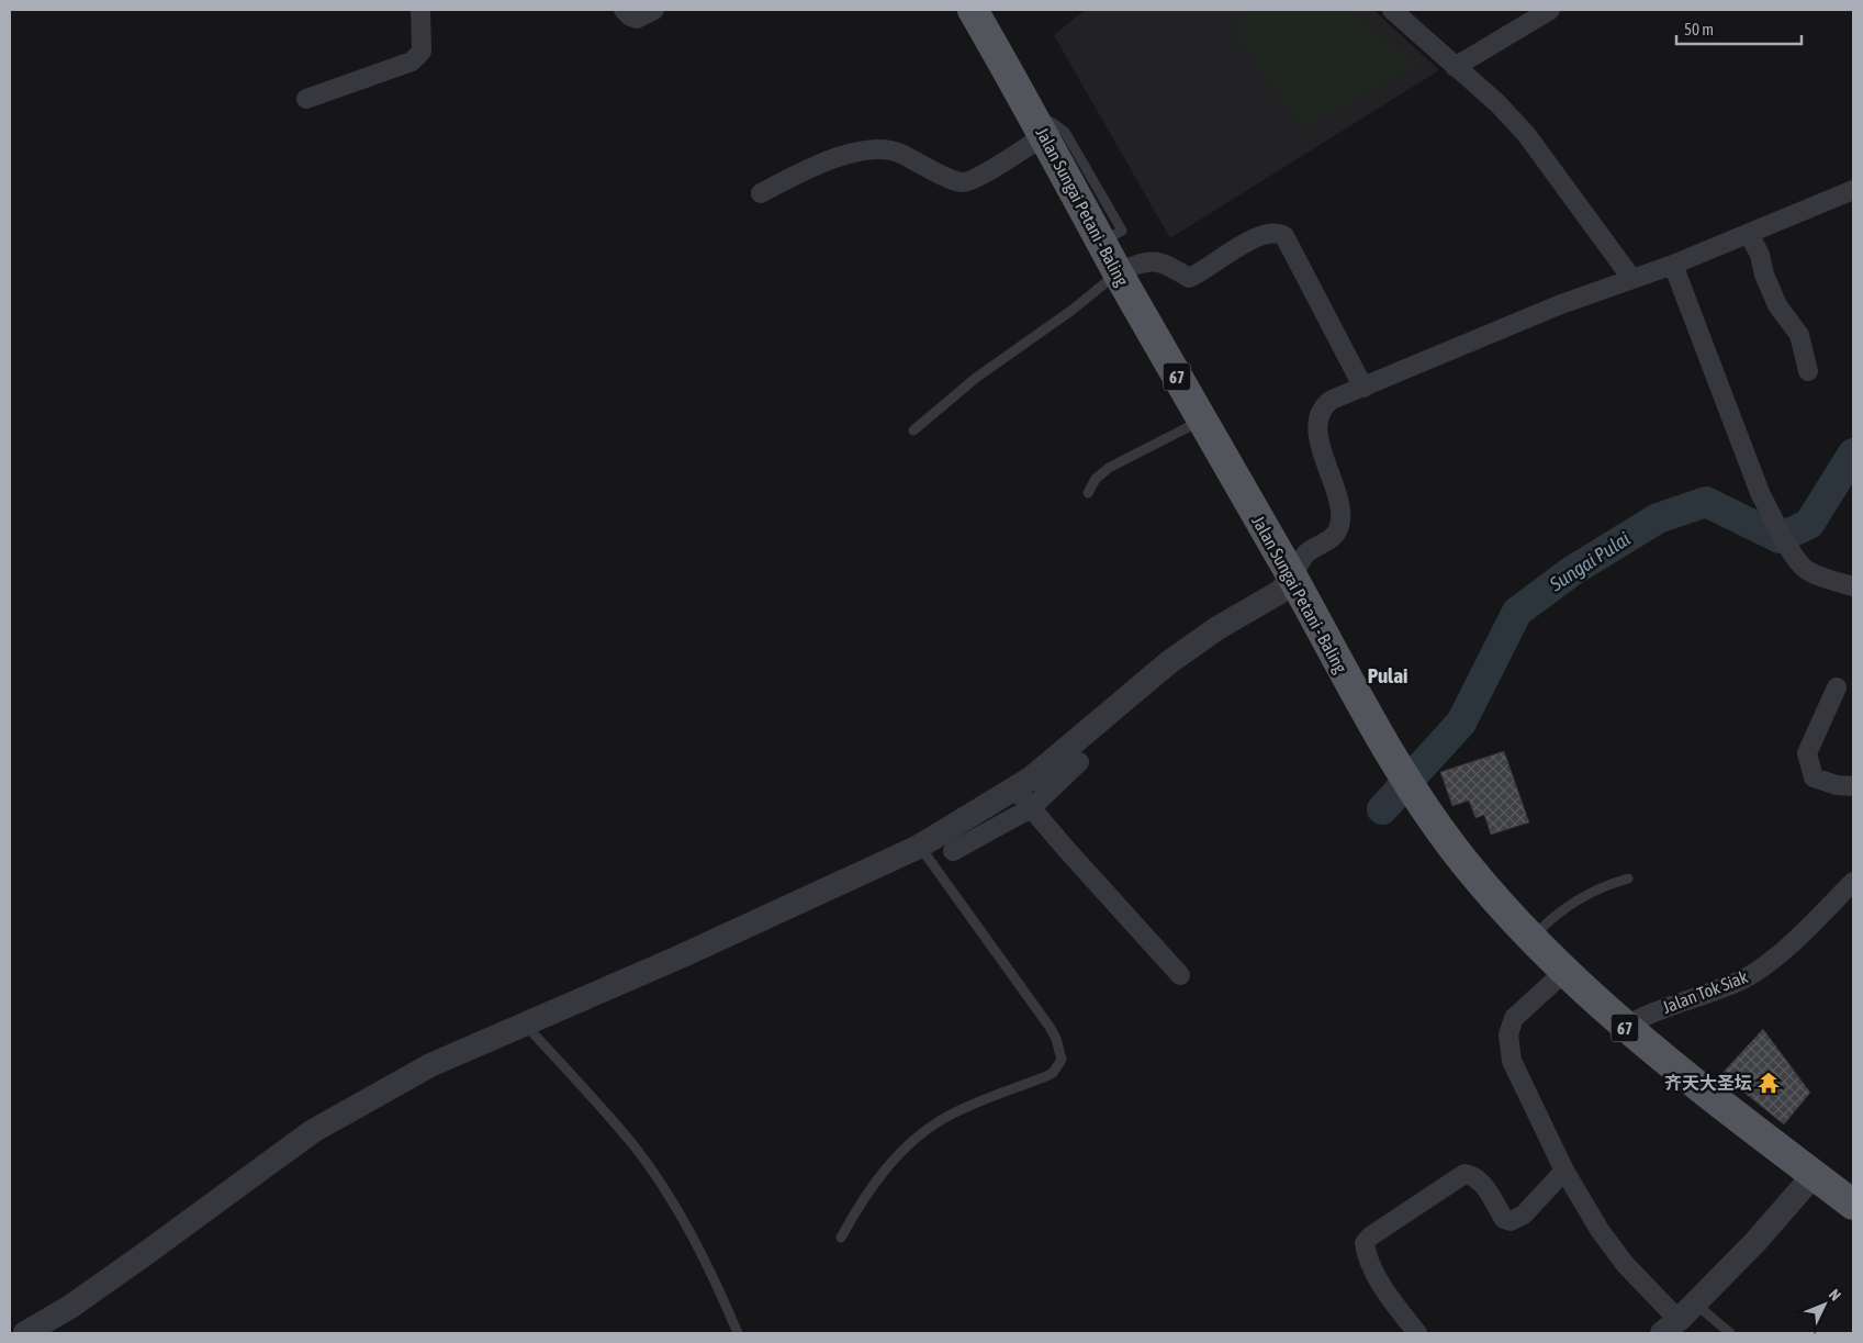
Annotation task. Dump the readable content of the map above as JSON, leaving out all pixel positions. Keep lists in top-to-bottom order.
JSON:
{
  "streets": {
    "main road": ["Jalan Sungai Petani - Baling", "67"],
    "street": ["Jalan Tok Siak"]
  },
  "crossings": [
    ["Jalan Sungai Petani - Baling", "Jalan Tok Siak"]
  ],
  "districts": ["Pulai"],
  "water": ["Sungai Pulai"],
  "places": {
    "temple": ["齐天大圣坛"]
  },
  "scale_bar": "50 m",
  "north": "top right"
}
